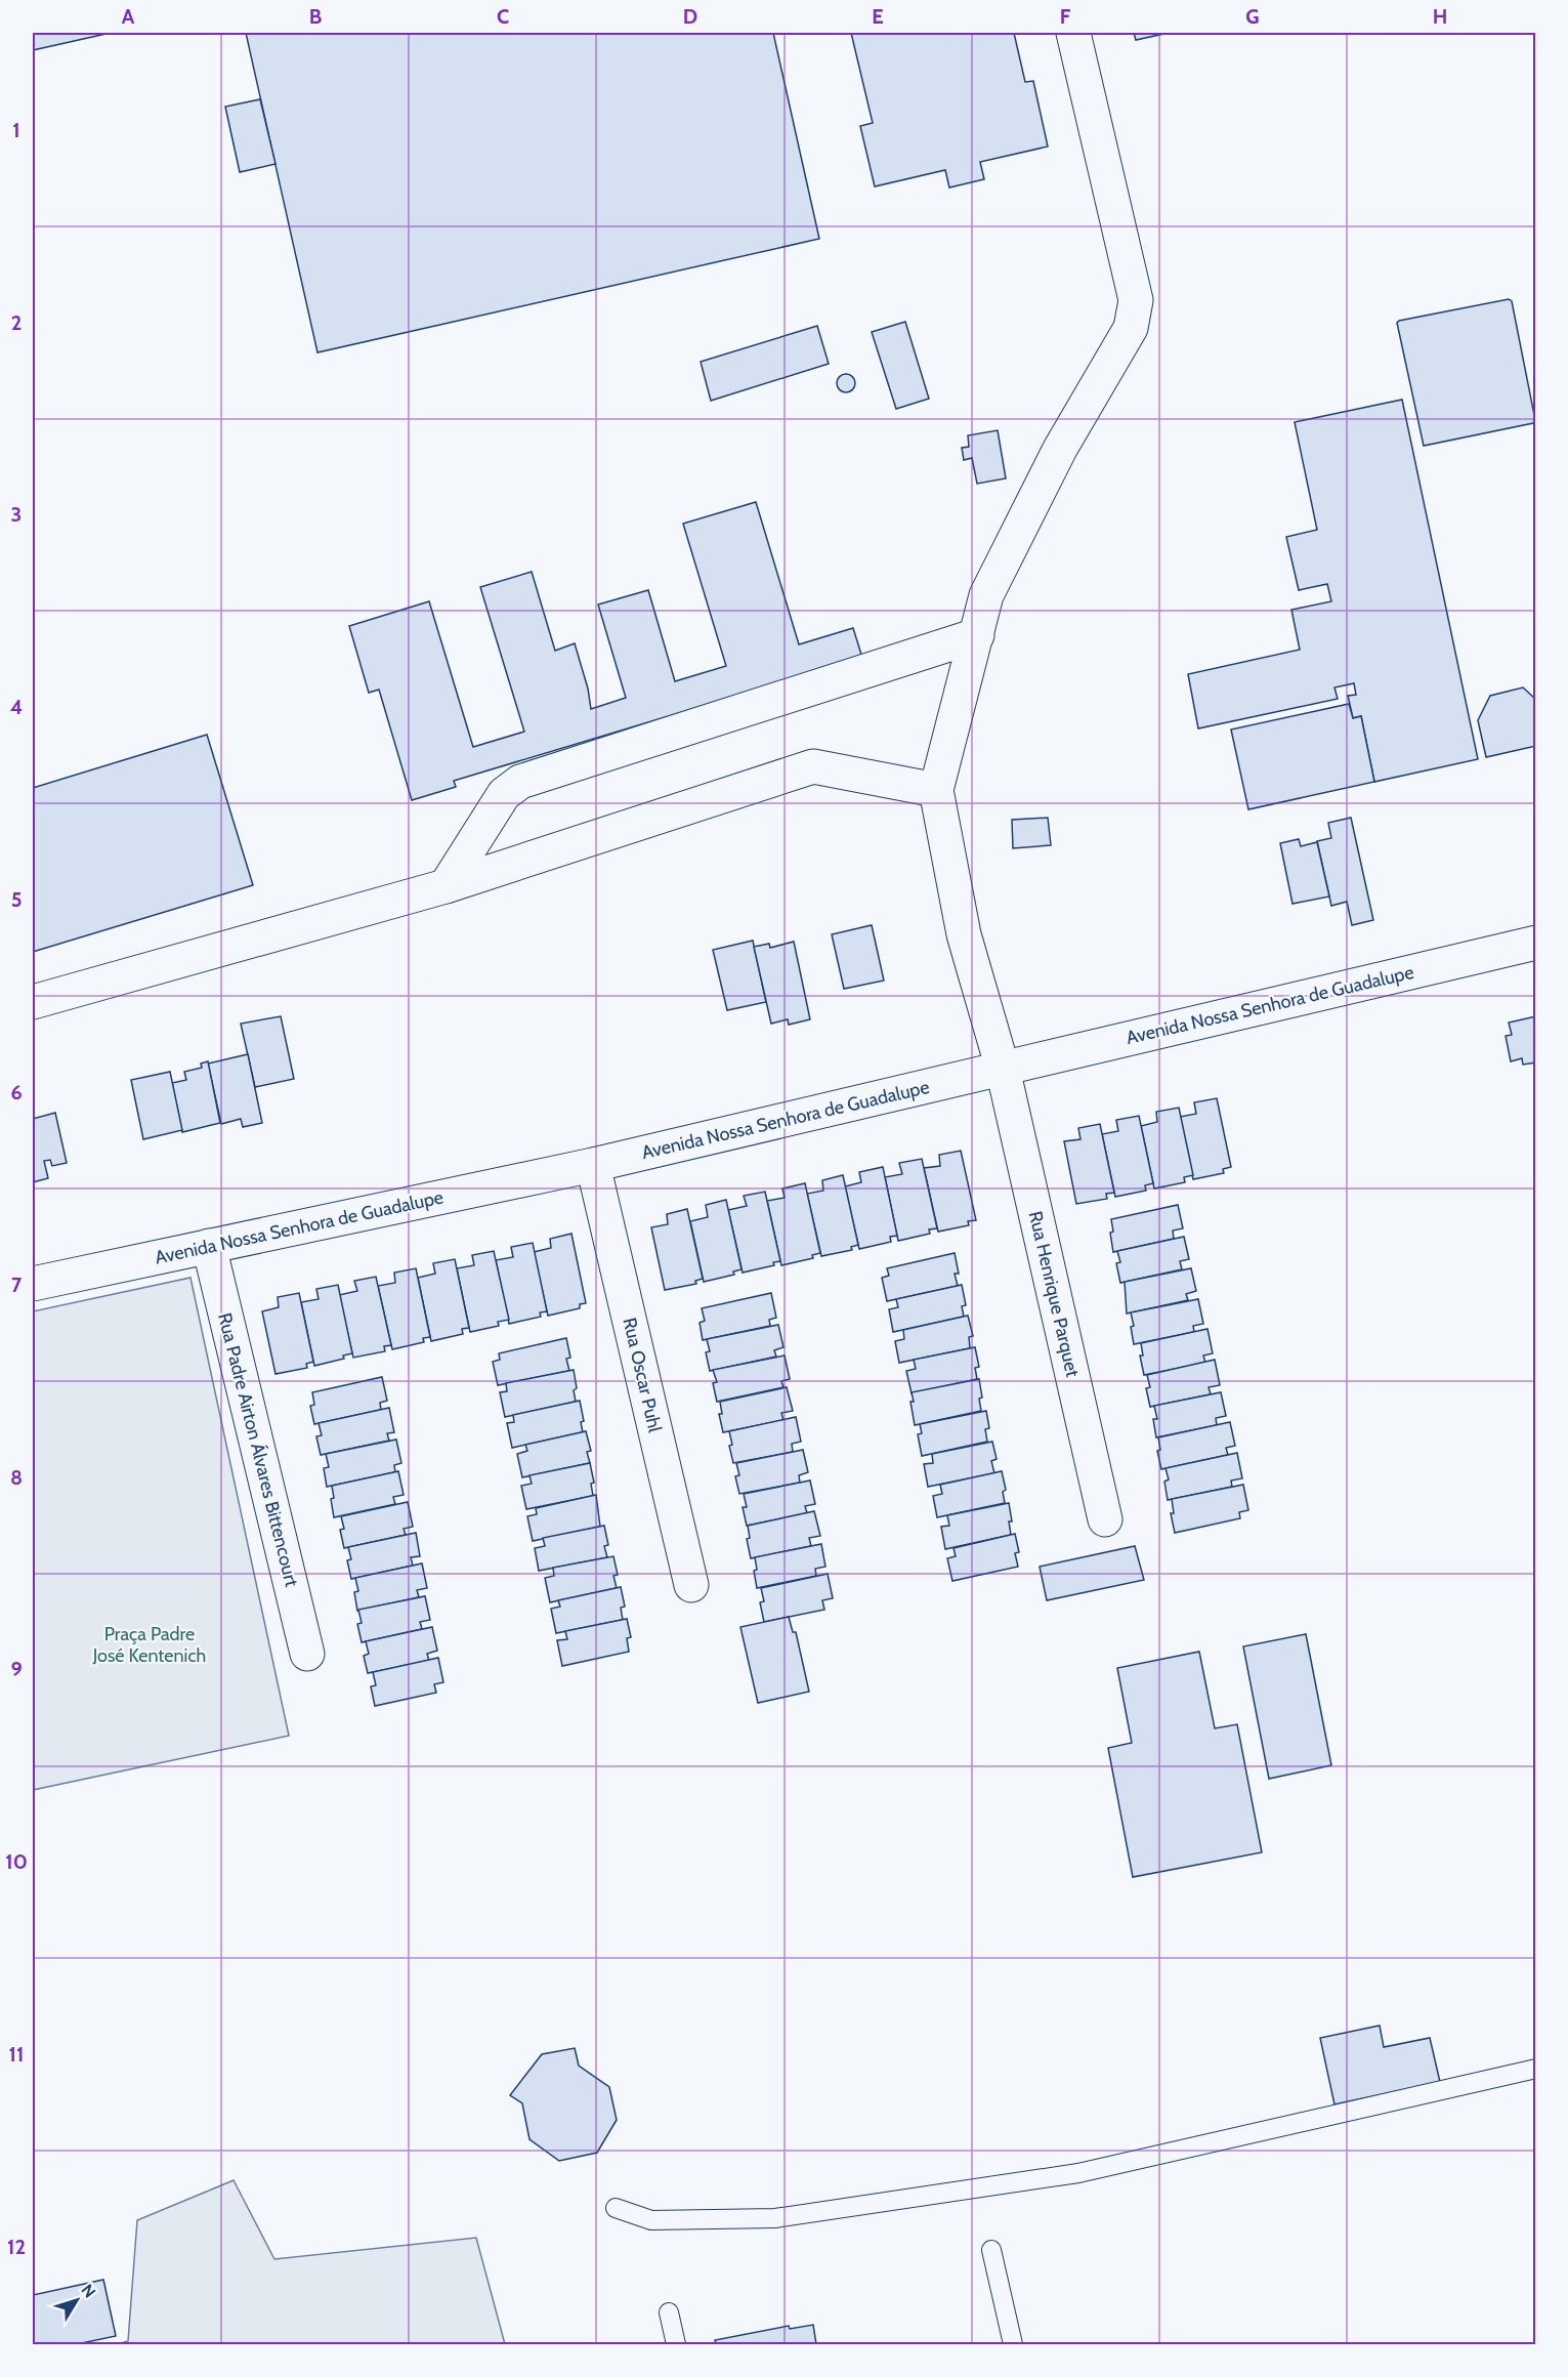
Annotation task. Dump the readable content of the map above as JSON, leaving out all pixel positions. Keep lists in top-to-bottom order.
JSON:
{
  "streets": {
    "street": [
      "Avenida Nossa Senhora de Guadalupe",
      "Rua Henrique Parquet",
      "Rua Oscar Puhl",
      "Rua Padre Airton Álvares Bittencourt"
    ]
  },
  "crossings": [
    ["Avenida Nossa Senhora de Guadalupe", "Rua Henrique Parquet"],
    ["Avenida Nossa Senhora de Guadalupe", "Rua Oscar Puhl"],
    ["Avenida Nossa Senhora de Guadalupe", "Rua Padre Airton Álvares Bittencourt"]
  ],
  "parks": ["Praça Padre José Kentenich"],
  "north": "top right",
  "grid": {
    "columns": [
      "A",
      "B",
      "C",
      "D",
      "E",
      "F",
      "G",
      "H"
    ],
    "rows": [
      "1",
      "2",
      "3",
      "4",
      "5",
      "6",
      "7",
      "8",
      "9",
      "10",
      "11",
      "12"
    ]
  }
}
